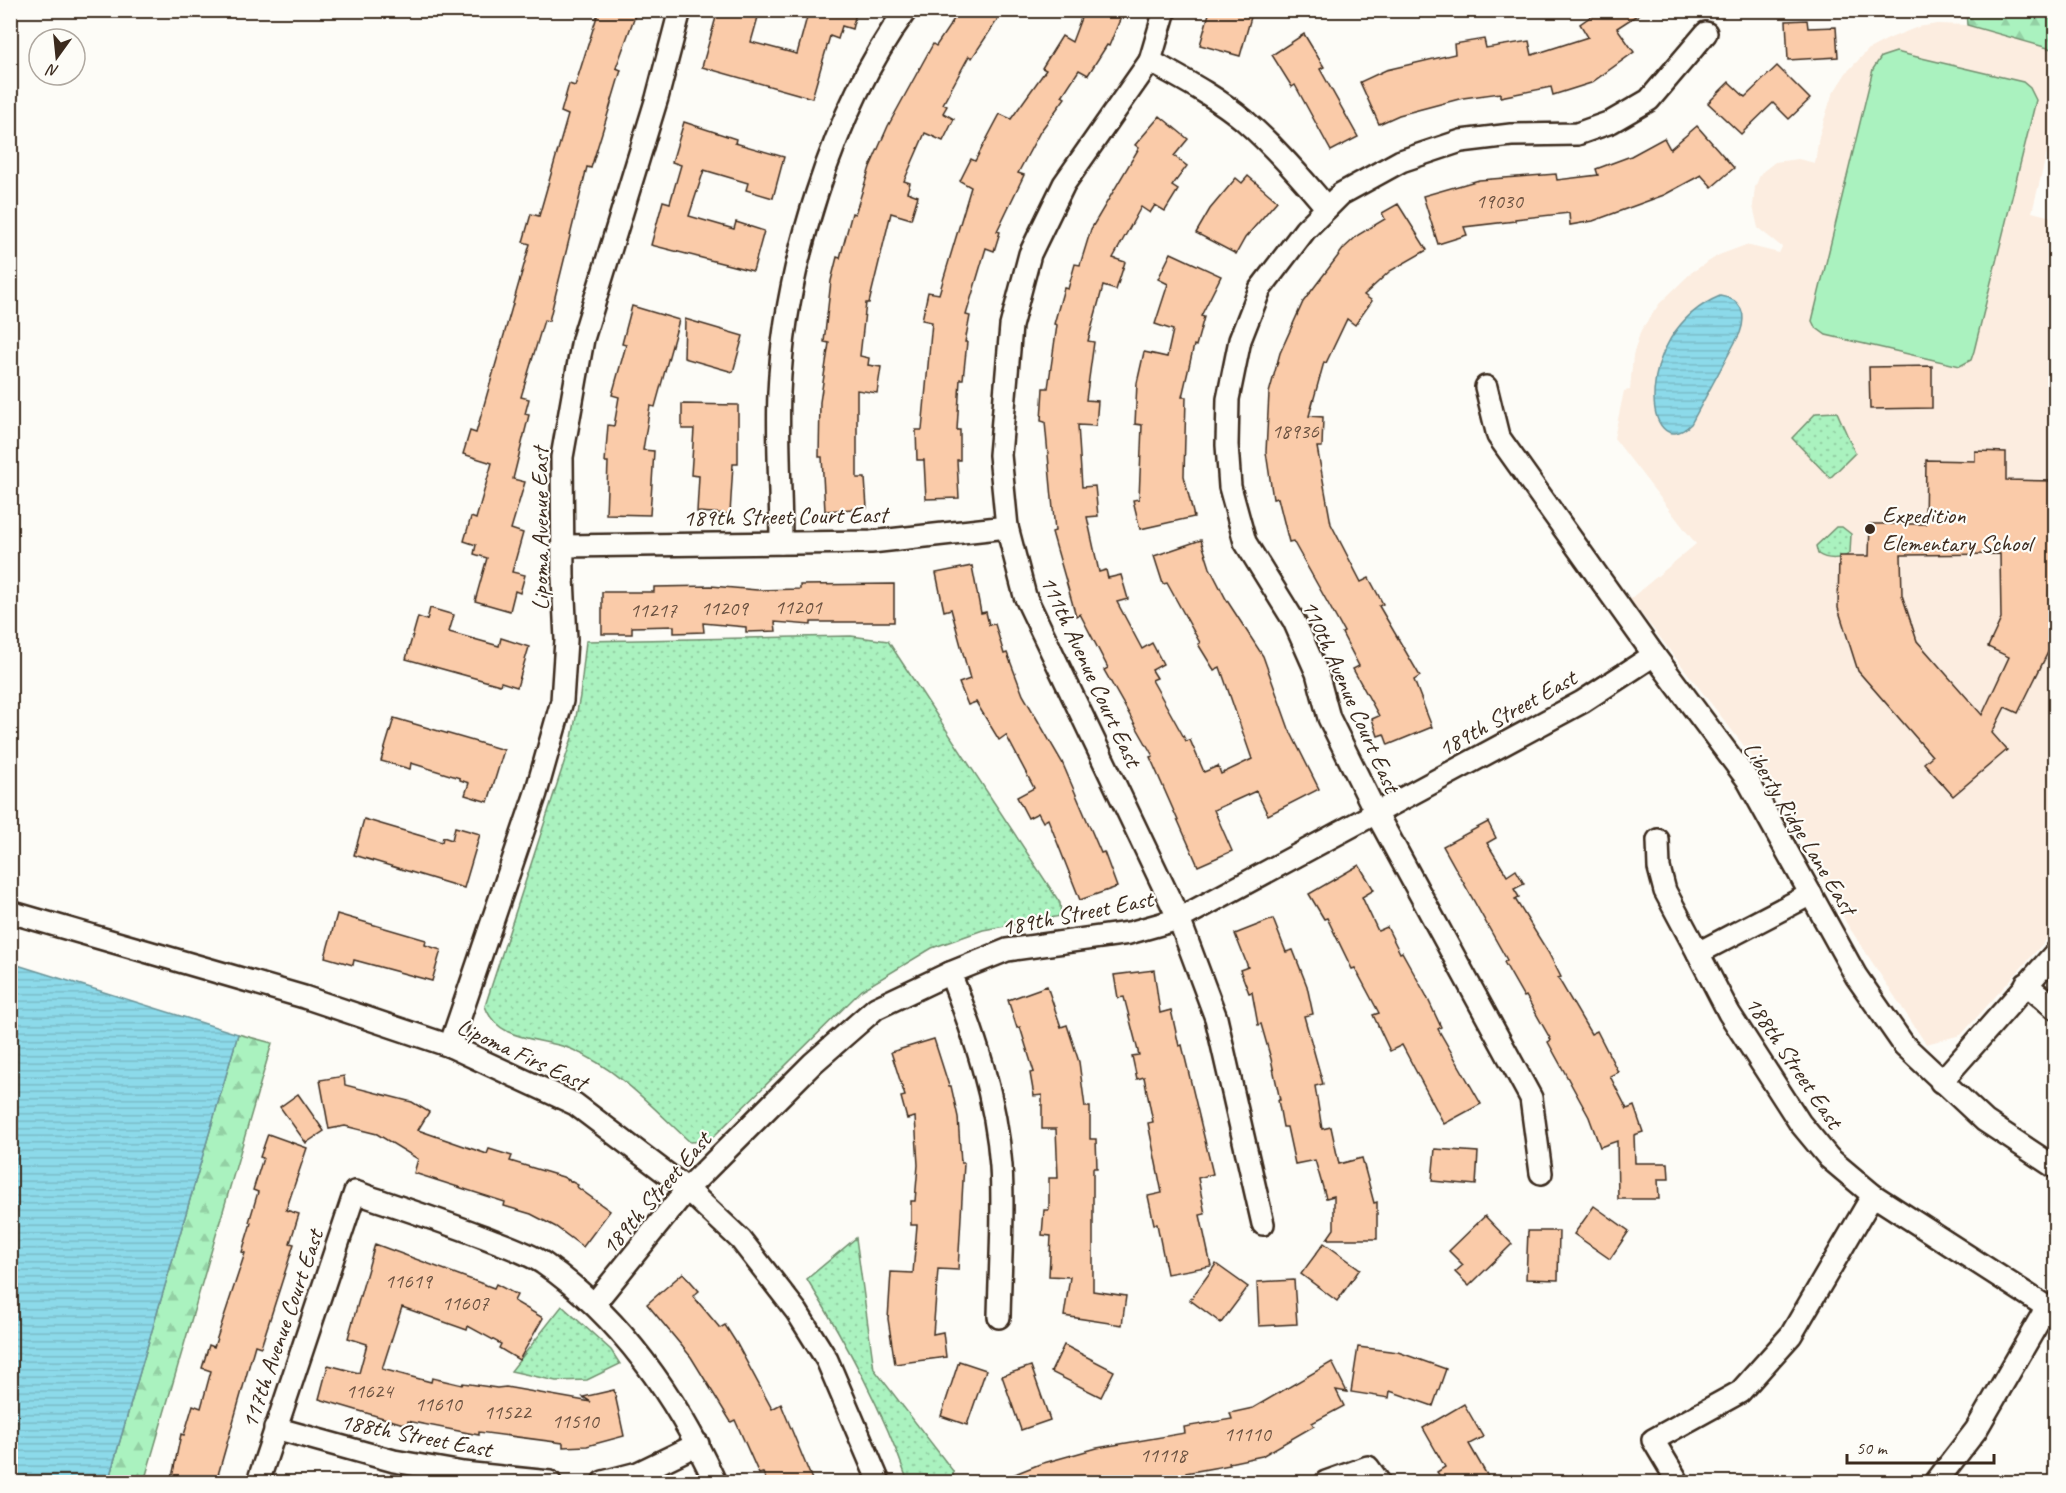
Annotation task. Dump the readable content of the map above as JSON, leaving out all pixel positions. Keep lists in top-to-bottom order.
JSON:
{
  "streets": {
    "street": [
      "189th Street Court East",
      "Lipoma Avenue East",
      "111th Avenue Court East",
      "110th Avenue Court East",
      "189th Street East",
      "Liberty Ridge Lane East",
      "Lipoma Firs East",
      "188th Street East",
      "117th Avenue Court East"
    ]
  },
  "crossings": [
    ["189th Street Court East", "Lipoma Avenue East"],
    ["189th Street Court East", "111th Avenue Court East"],
    ["Lipoma Avenue East", "Lipoma Firs East"],
    ["111th Avenue Court East", "189th Street East"],
    ["110th Avenue Court East", "189th Street East"],
    ["189th Street East", "Liberty Ridge Lane East"],
    ["189th Street East", "Lipoma Firs East"],
    ["189th Street East", "117th Avenue Court East"],
    ["188th Street East", "117th Avenue Court East"]
  ],
  "places": ["Expedition Elementary School"],
  "house_numbers": [
    "19030",
    "18936",
    "11201",
    "11209",
    "11217",
    "11619",
    "11607",
    "11624",
    "11610",
    "11522",
    "11510",
    "11110",
    "11118"
  ],
  "scale_bar": "50 m",
  "north": "bottom"
}
